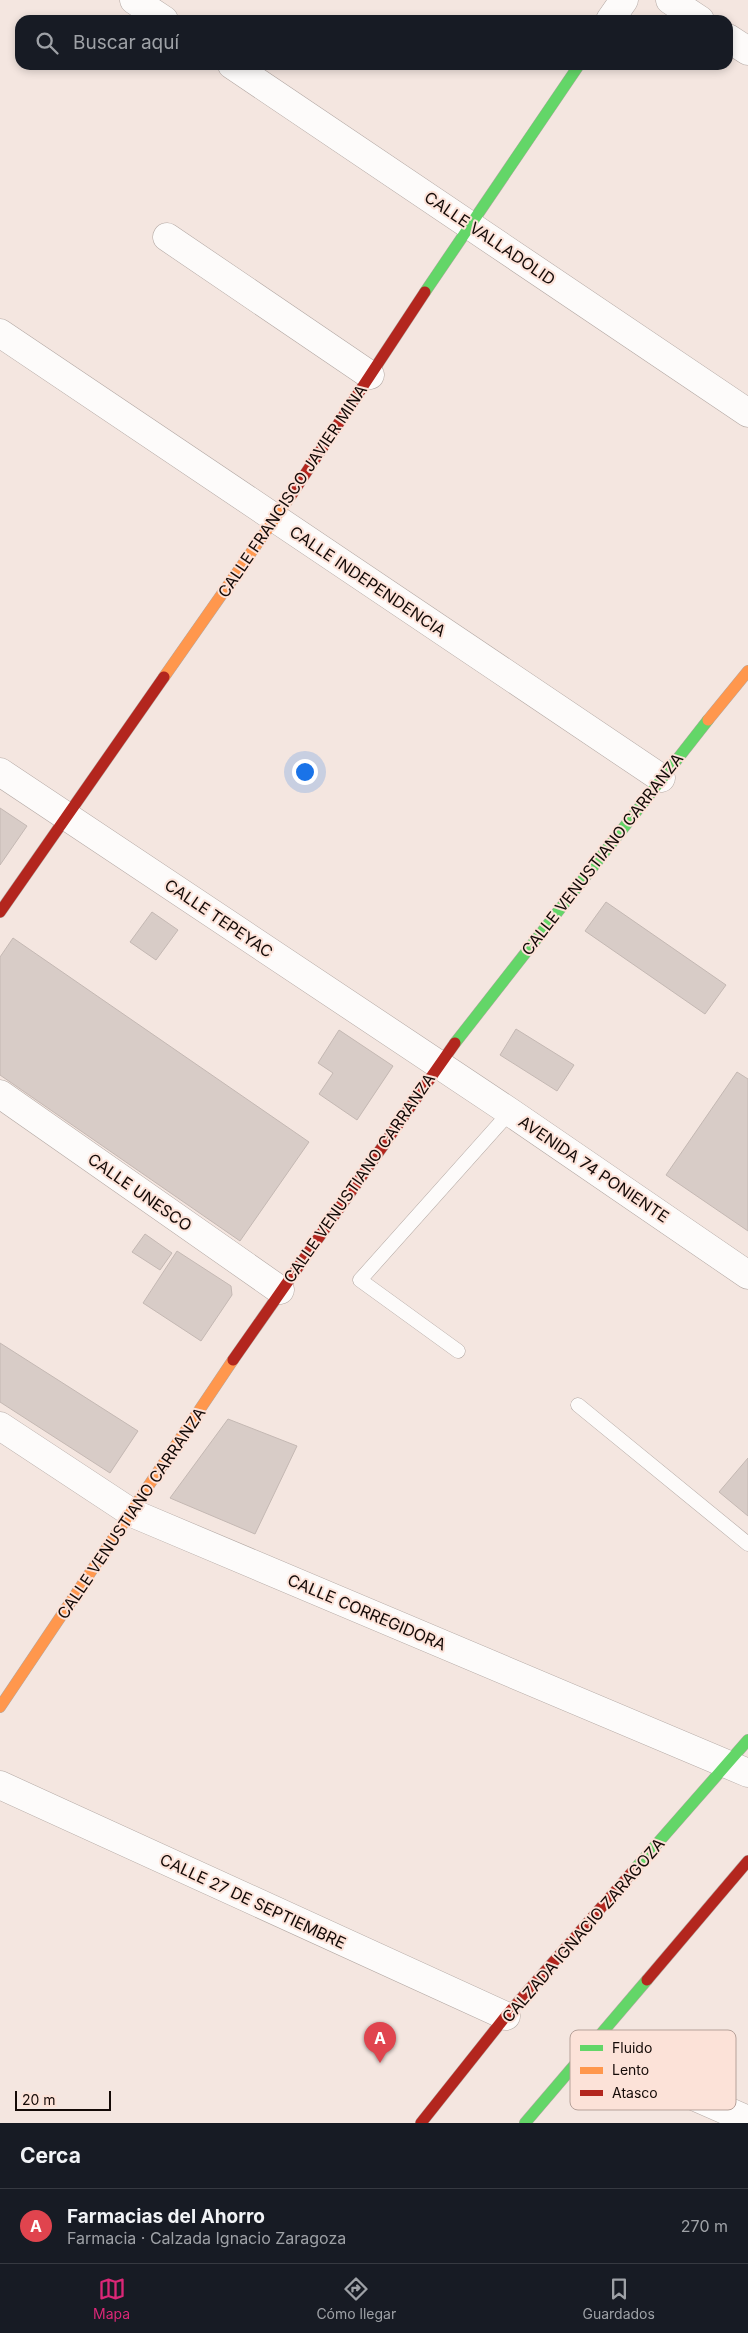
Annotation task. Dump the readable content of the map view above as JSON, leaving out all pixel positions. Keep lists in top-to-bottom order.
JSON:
{
  "streets": {
    "street": [
      "CALLE VALLADOLID",
      "CALLE FRANCISCO JAVIER MINA",
      "CALLE INDEPENDENCIA",
      "CALLE VENUSTIANO CARRANZA",
      "CALLE TEPEYAC",
      "AVENIDA 74 PONIENTE",
      "CALLE UNESCO",
      "CALLE CORREGIDORA",
      "CALLE 27 DE SEPTIEMBRE",
      "CALZADA IGNACIO ZARAGOZA"
    ]
  },
  "crossings": [
    ["CALLE VALLADOLID", "CALLE FRANCISCO JAVIER MINA"],
    ["CALLE FRANCISCO JAVIER MINA", "CALLE INDEPENDENCIA"],
    ["CALLE FRANCISCO JAVIER MINA", "CALLE TEPEYAC"],
    ["CALLE INDEPENDENCIA", "CALLE VENUSTIANO CARRANZA"],
    ["CALLE VENUSTIANO CARRANZA", "CALLE TEPEYAC"],
    ["CALLE VENUSTIANO CARRANZA", "AVENIDA 74 PONIENTE"],
    ["CALLE VENUSTIANO CARRANZA", "CALLE UNESCO"],
    ["CALLE VENUSTIANO CARRANZA", "CALLE CORREGIDORA"],
    ["CALLE TEPEYAC", "AVENIDA 74 PONIENTE"],
    ["CALLE CORREGIDORA", "CALZADA IGNACIO ZARAGOZA"],
    ["CALLE 27 DE SEPTIEMBRE", "CALZADA IGNACIO ZARAGOZA"]
  ],
  "legend": ["Fluido", "Lento", "Atasco"],
  "scale_bar": "20 m",
  "page": {
    "search": "Buscar aquí",
    "pins": "A",
    "scale": "20 m",
    "heading": "Cerca",
    "list": [
      {
        "mark": "A",
        "name": "Farmacias del Ahorro",
        "note": "Farmacia · Calzada Ignacio Zaragoza",
        "value": "270 m"
      }
    ],
    "nav": ["Mapa", "Cómo llegar", "Guardados"]
  }
}
